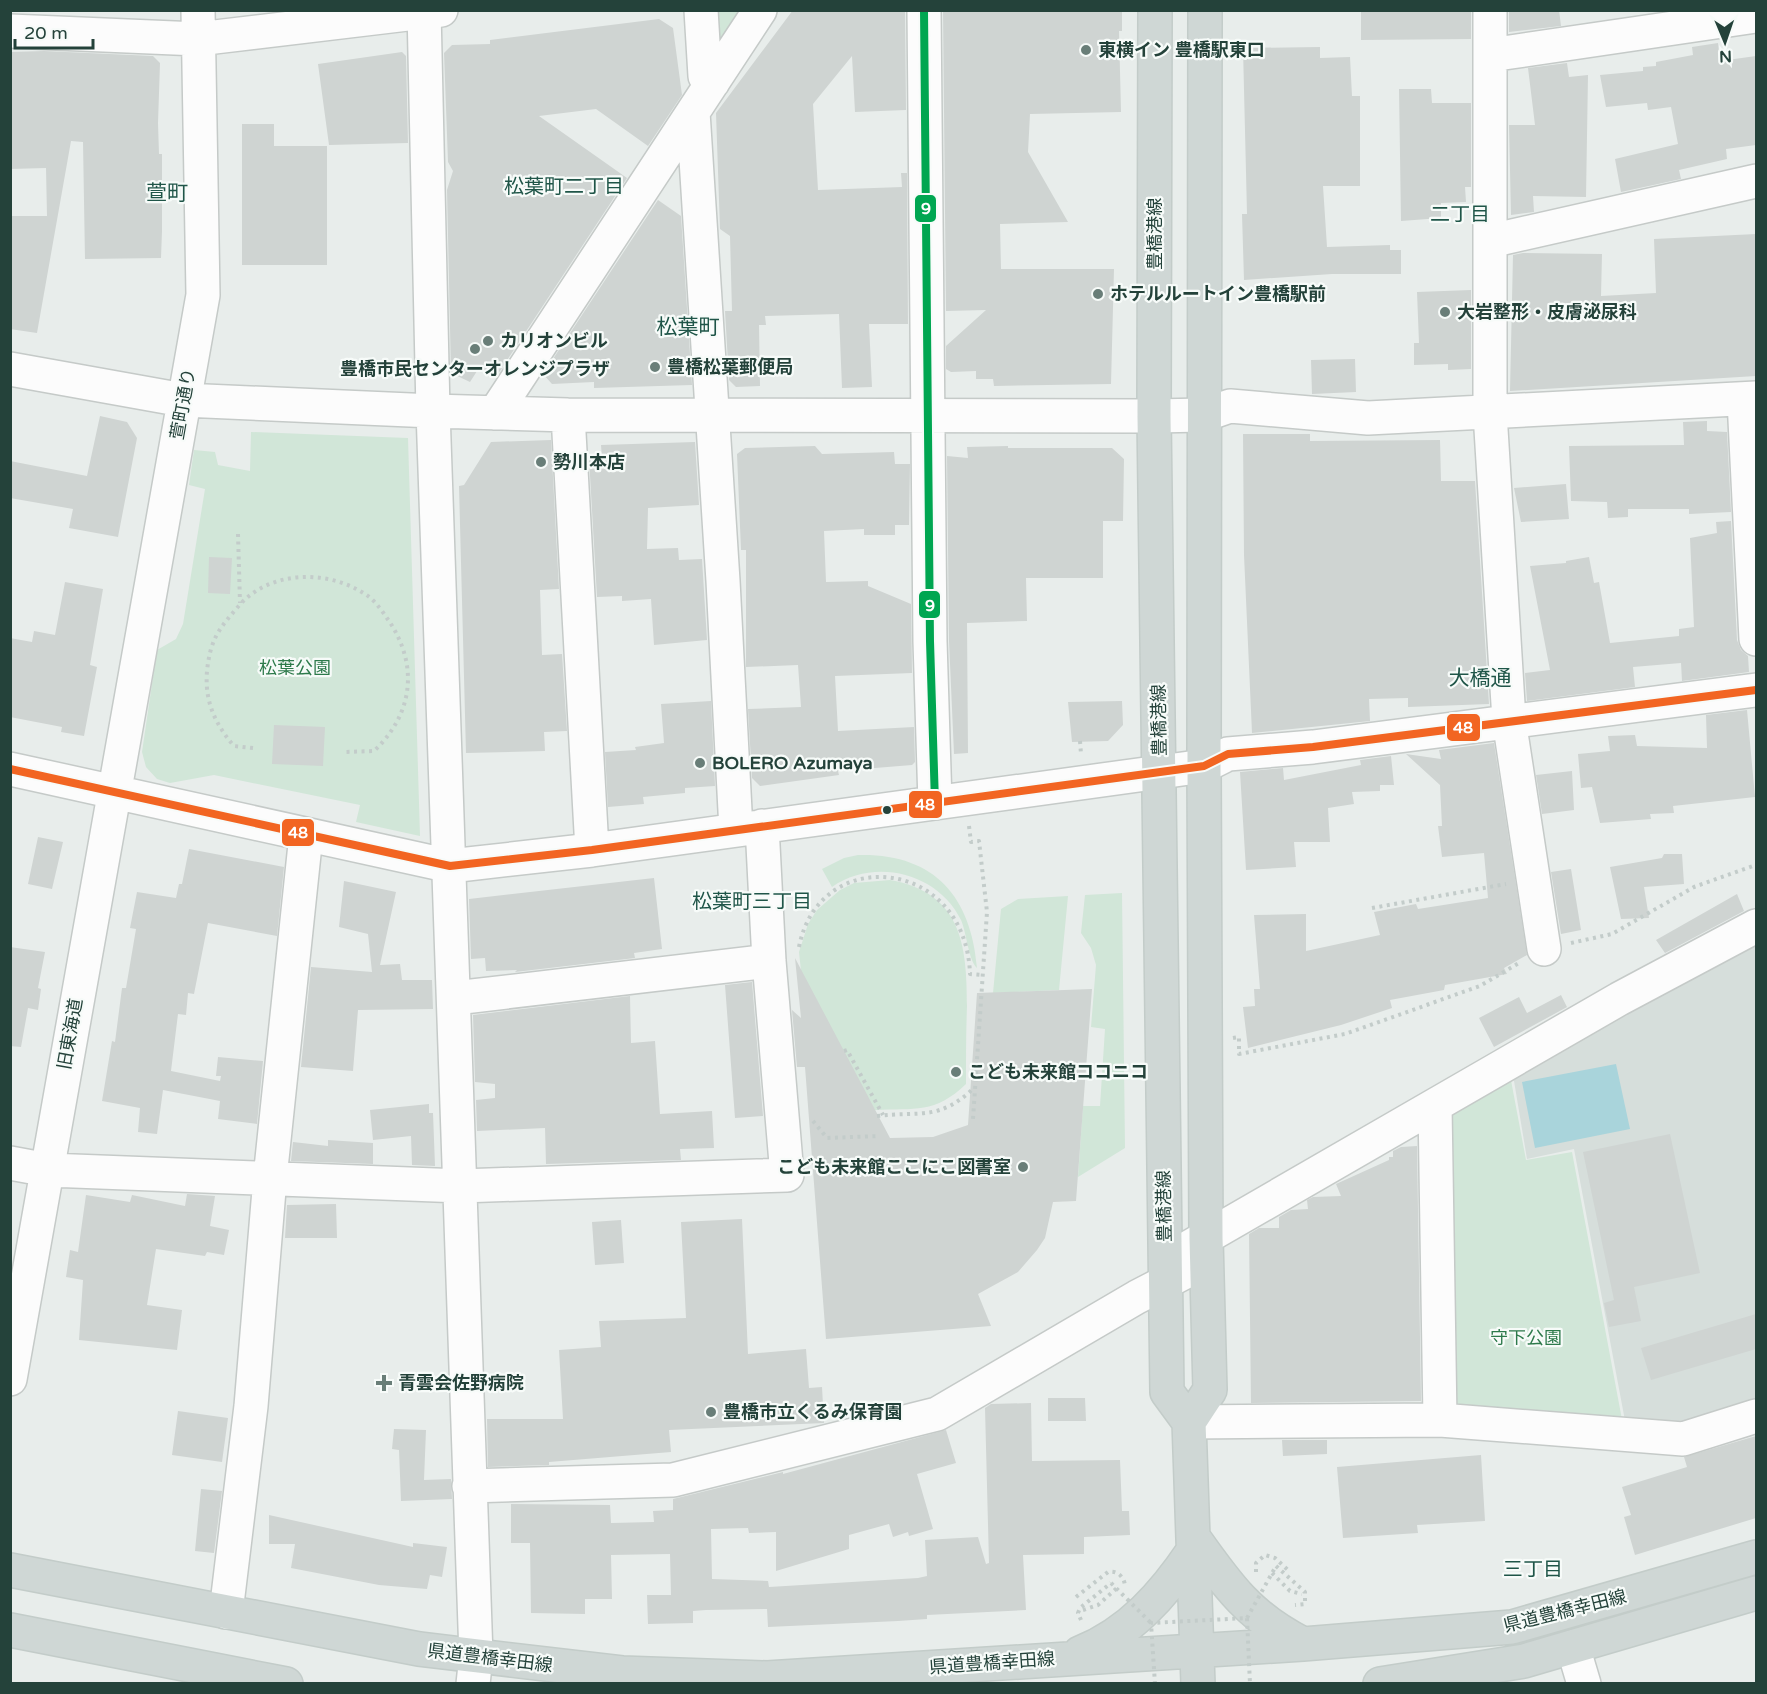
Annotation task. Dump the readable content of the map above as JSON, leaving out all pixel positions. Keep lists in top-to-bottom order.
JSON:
{
  "streets": {
    "main road": ["豊橋港線", "県道豊橋幸田線"],
    "street": ["萱町通り", "旧東海道"]
  },
  "crossings": [
    ["萱町通り", "旧東海道"]
  ],
  "districts": [
    "松葉町二丁目",
    "萱町",
    "二丁目",
    "松葉町",
    "大橋通",
    "松葉町三丁目",
    "三丁目"
  ],
  "parks": ["松葉公園", "守下公園"],
  "places": {
    "other": [
      "東横イン 豊橋駅東口",
      "ホテルルートイン豊橋駅前",
      "大岩整形・皮膚泌尿科",
      "カリオンビル",
      "豊橋市民センターオレンジプラザ",
      "豊橋松葉郵便局",
      "勢川本店",
      "BOLERO Azumaya",
      "こども未来館ココニコ",
      "こども未来館ここにこ図書室",
      "豊橋市立くるみ保育園"
    ],
    "health": ["青雲会佐野病院"]
  },
  "lines": ["transit line 9", "transit line 48"],
  "scale_bar": "20 m",
  "north": "bottom"
}
